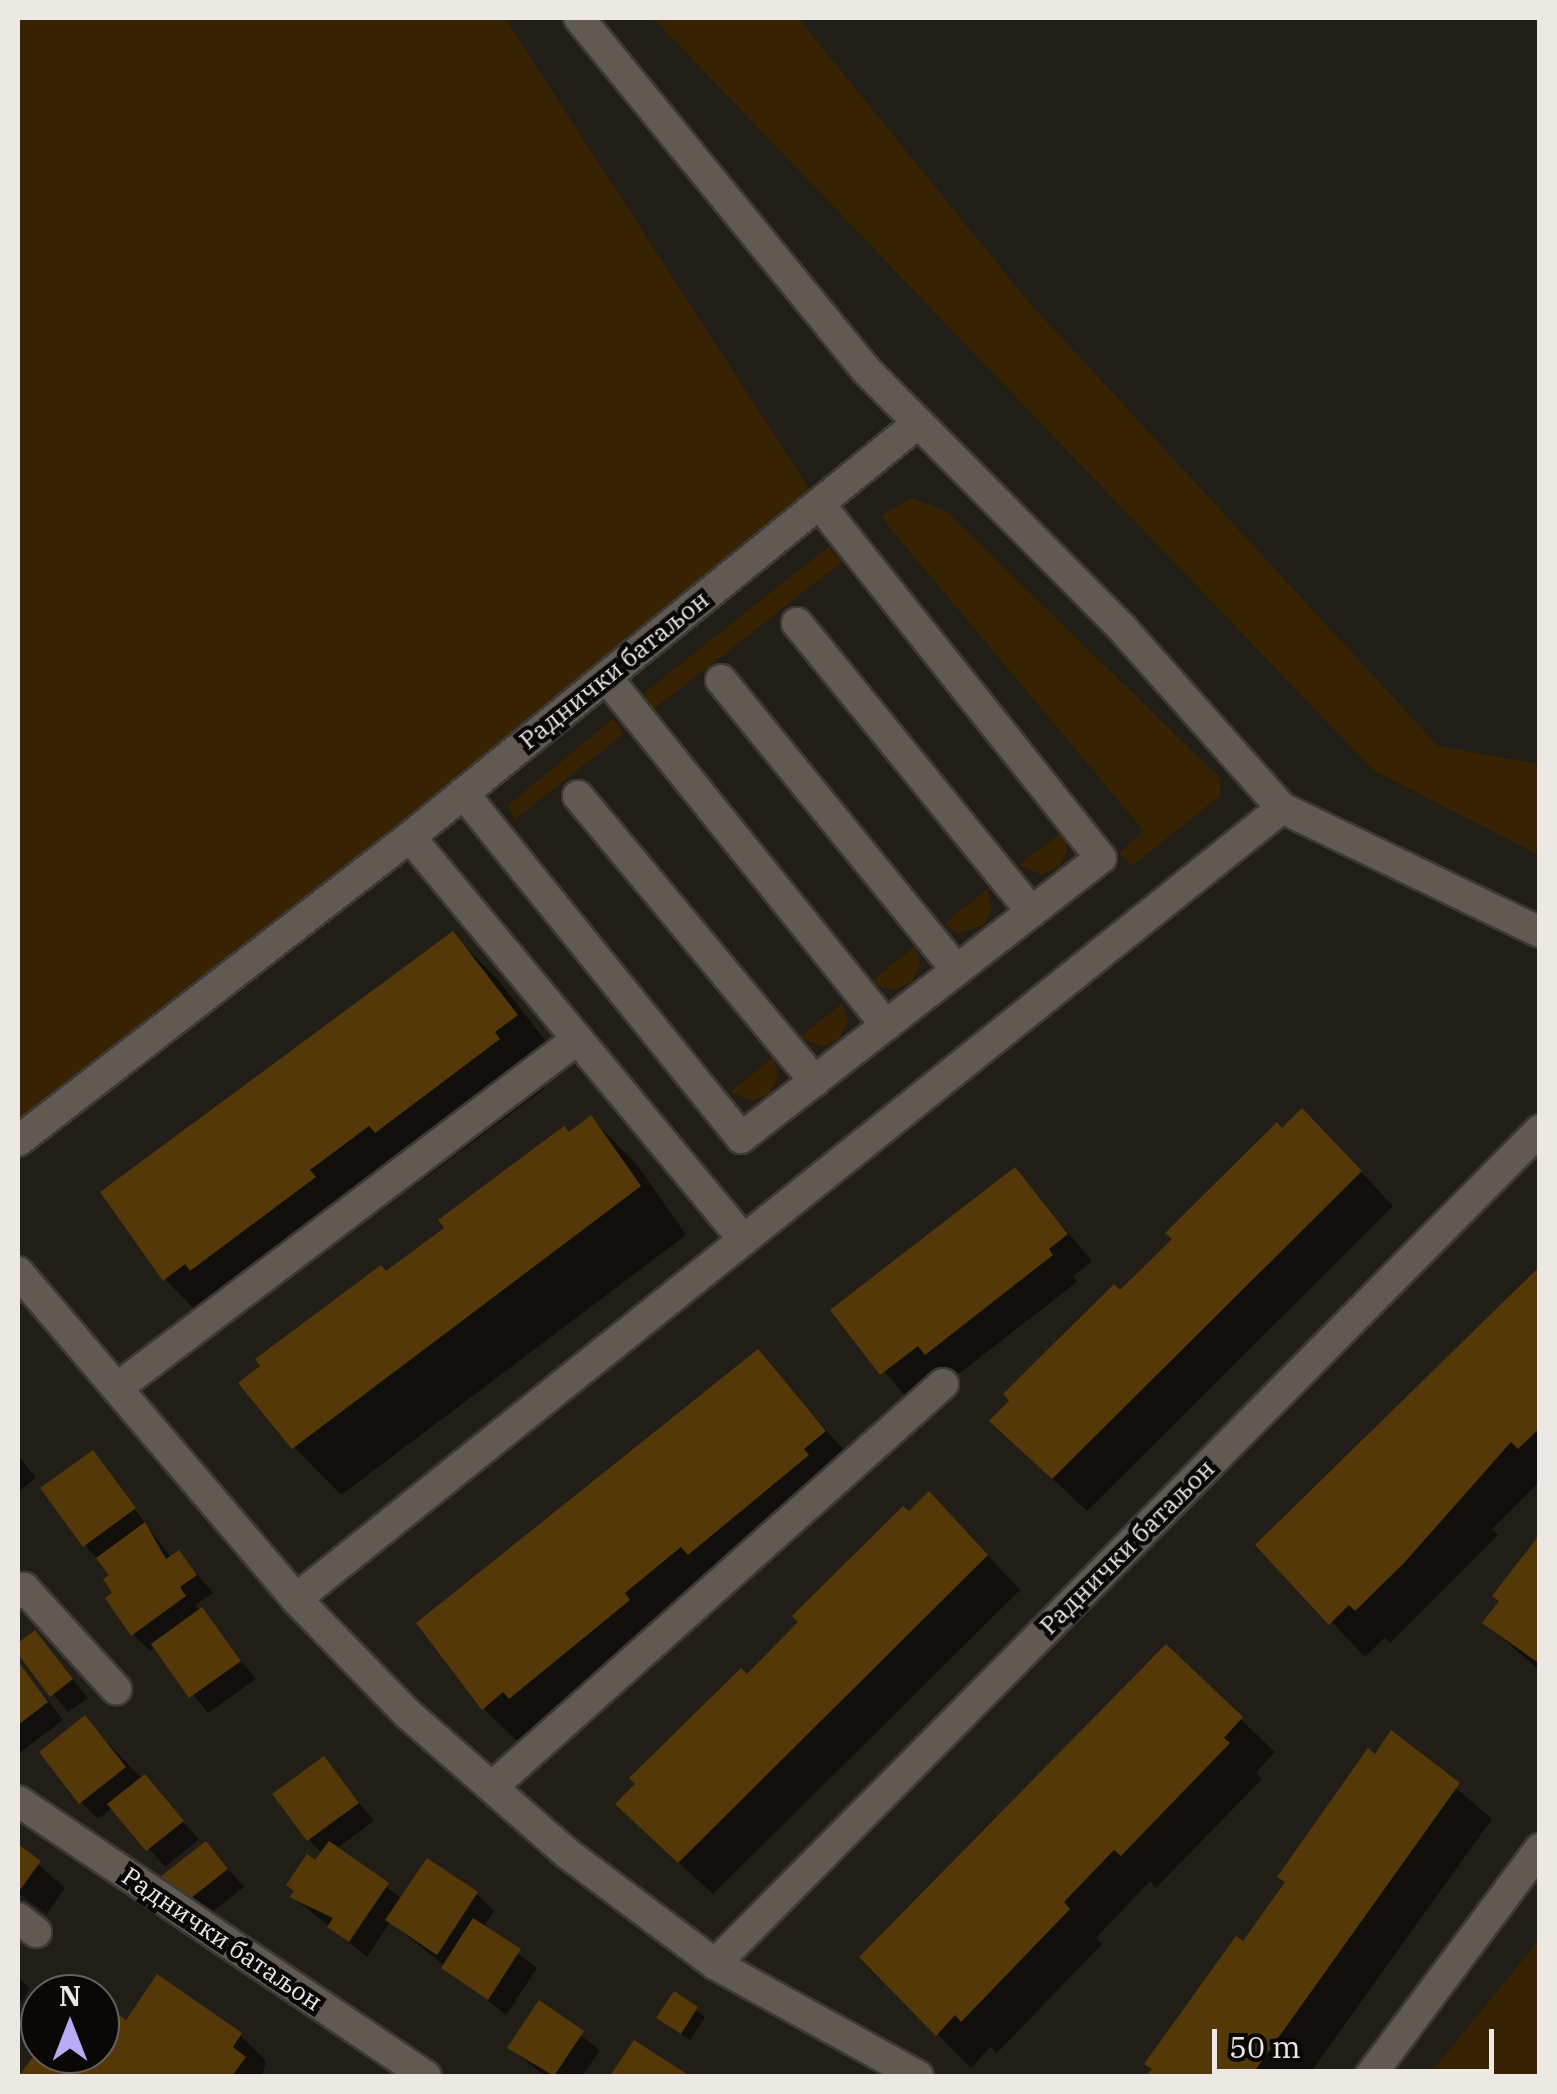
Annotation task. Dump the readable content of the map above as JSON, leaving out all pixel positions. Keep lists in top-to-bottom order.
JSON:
{
  "streets": {
    "street": ["Раднички батаљон"]
  },
  "scale_bar": "50 m",
  "north": "top"
}
